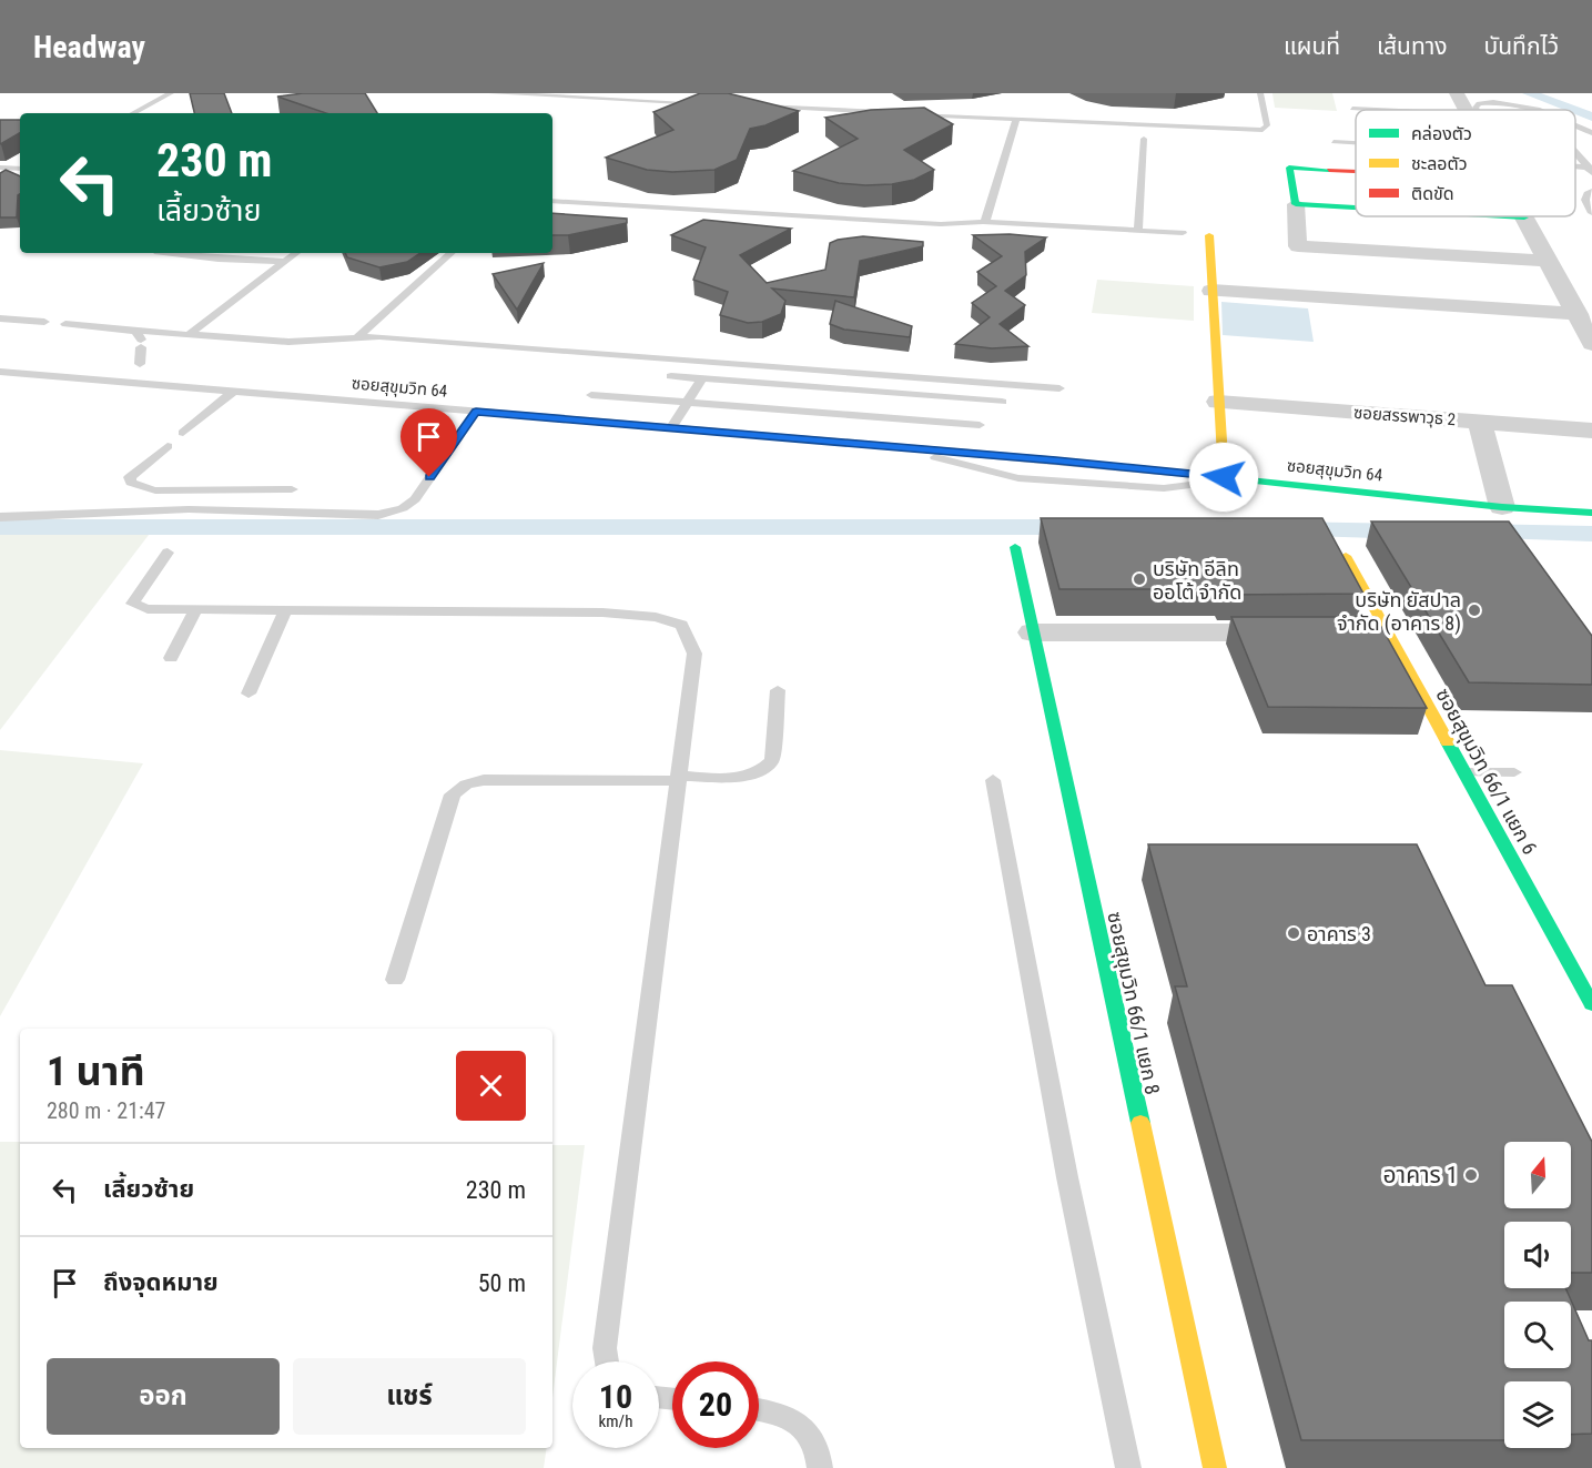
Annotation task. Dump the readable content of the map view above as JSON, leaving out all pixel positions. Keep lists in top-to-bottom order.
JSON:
{
  "streets": {
    "street": [
      "ซอยสุขุมวิท 64",
      "ซอยสรรพาวุธ 2",
      "ซอยสุขุมวิท 66/1 แยก 6",
      "ซอยสุขุมวิท 66/1 แยก 8"
    ]
  },
  "places": [
    "บริษัท อีลิท ออโต้ จำกัด",
    "บริษัท ยัสปาล จำกัด (อาคาร 8)",
    "อาคาร 3",
    "อาคาร 1"
  ],
  "legend": ["คล่องตัว", "ชะลอตัว", "ติดขัด"],
  "north": "top",
  "page": {
    "header": "Headway",
    "nav": ["แผนที่", "เส้นทาง", "บันทึกไว้"],
    "turn": ["230 m", "เลี้ยวซ้าย"],
    "heading": ["1 นาที", "280 m · 21:47"],
    "list": [
      {
        "name": "เลี้ยวซ้าย",
        "value": "230 m"
      },
      {
        "name": "ถึงจุดหมาย",
        "value": "50 m"
      }
    ],
    "buttons": ["ออก", "แชร์"],
    "speed": "10 km/h",
    "limit": "20"
  }
}
